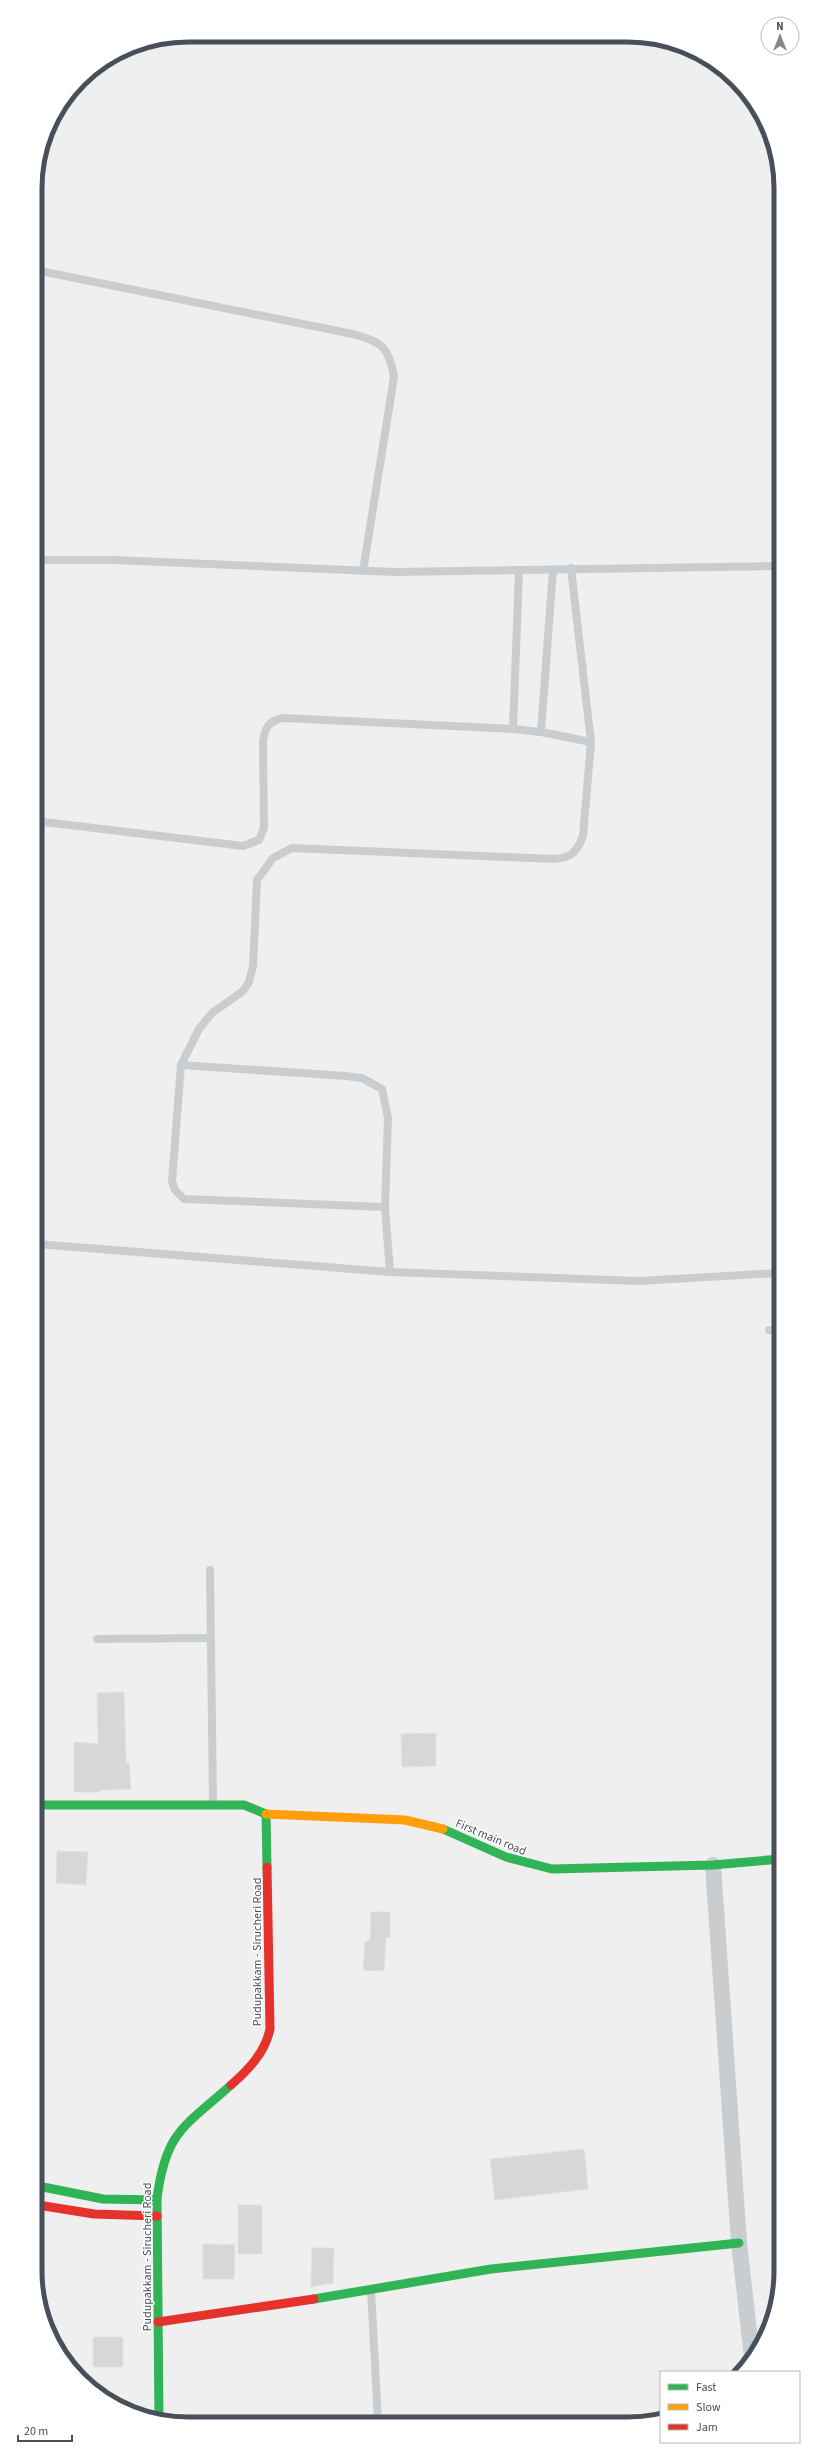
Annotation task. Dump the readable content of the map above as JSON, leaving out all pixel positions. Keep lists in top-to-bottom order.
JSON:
{
  "streets": {
    "street": ["First main road", "Pudupakkam - Sirucheri Road"]
  },
  "crossings": [
    ["First main road", "Pudupakkam - Sirucheri Road"]
  ],
  "legend": ["Fast", "Slow", "Jam"],
  "scale_bar": "20 m",
  "north": "top"
}
